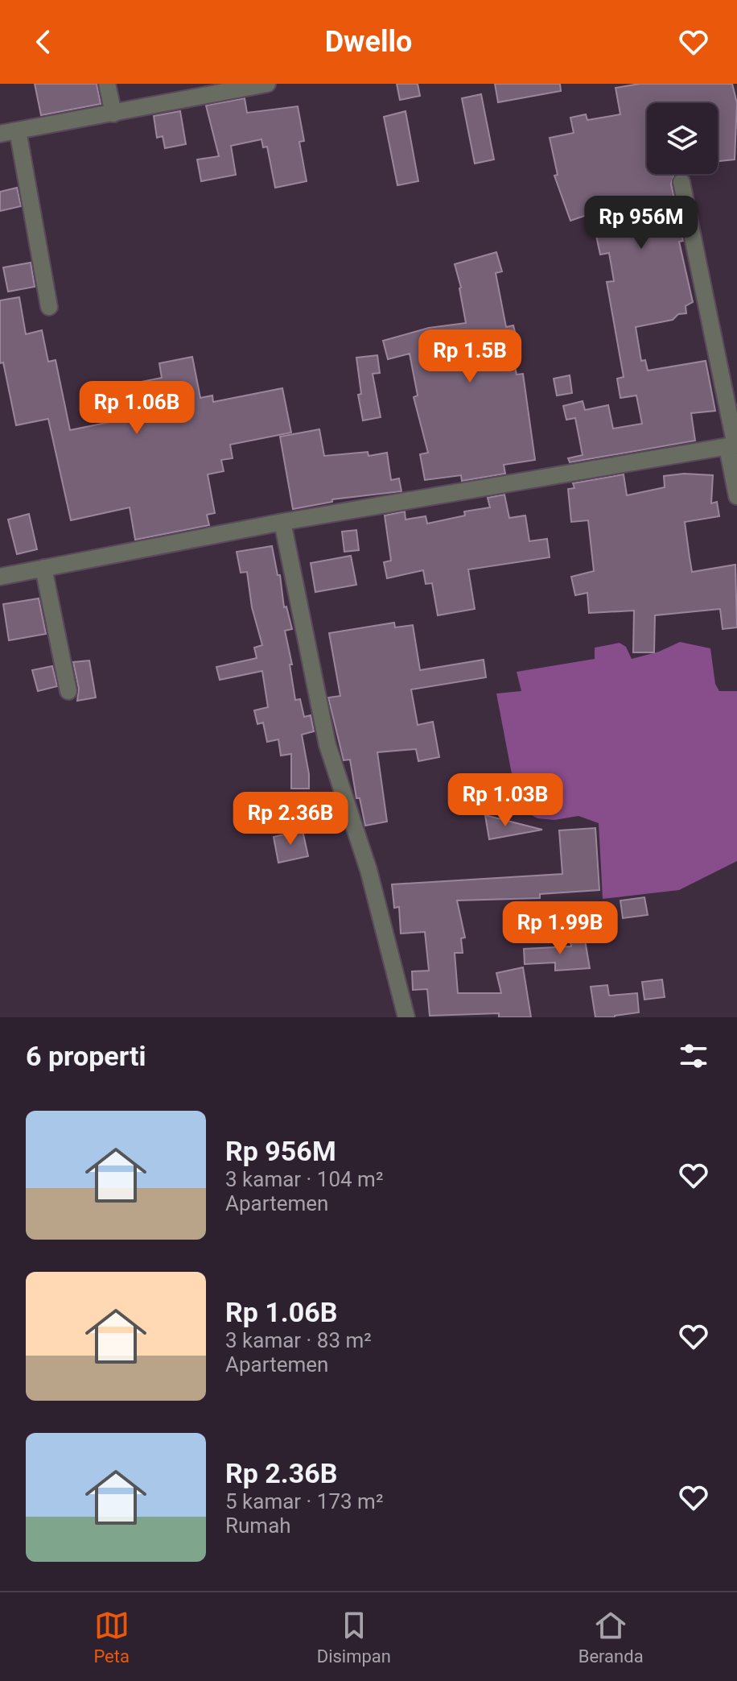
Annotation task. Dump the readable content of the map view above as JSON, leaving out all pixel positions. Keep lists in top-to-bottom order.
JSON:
{
  "page": {
    "header": "Dwello",
    "price": [
      "Rp 956M",
      "Rp 1.5B",
      "Rp 1.06B",
      "Rp 1.03B",
      "Rp 2.36B",
      "Rp 1.99B"
    ],
    "heading": "6 properti",
    "list": [
      {
        "name": "Rp 956M",
        "note": "3 kamar · 104 m² · Apartemen"
      },
      {
        "name": "Rp 1.06B",
        "note": "3 kamar · 83 m² · Apartemen"
      },
      {
        "name": "Rp 2.36B",
        "note": "5 kamar · 173 m² · Rumah"
      }
    ],
    "tabs": ["Peta", "Disimpan", "Beranda"]
  }
}
